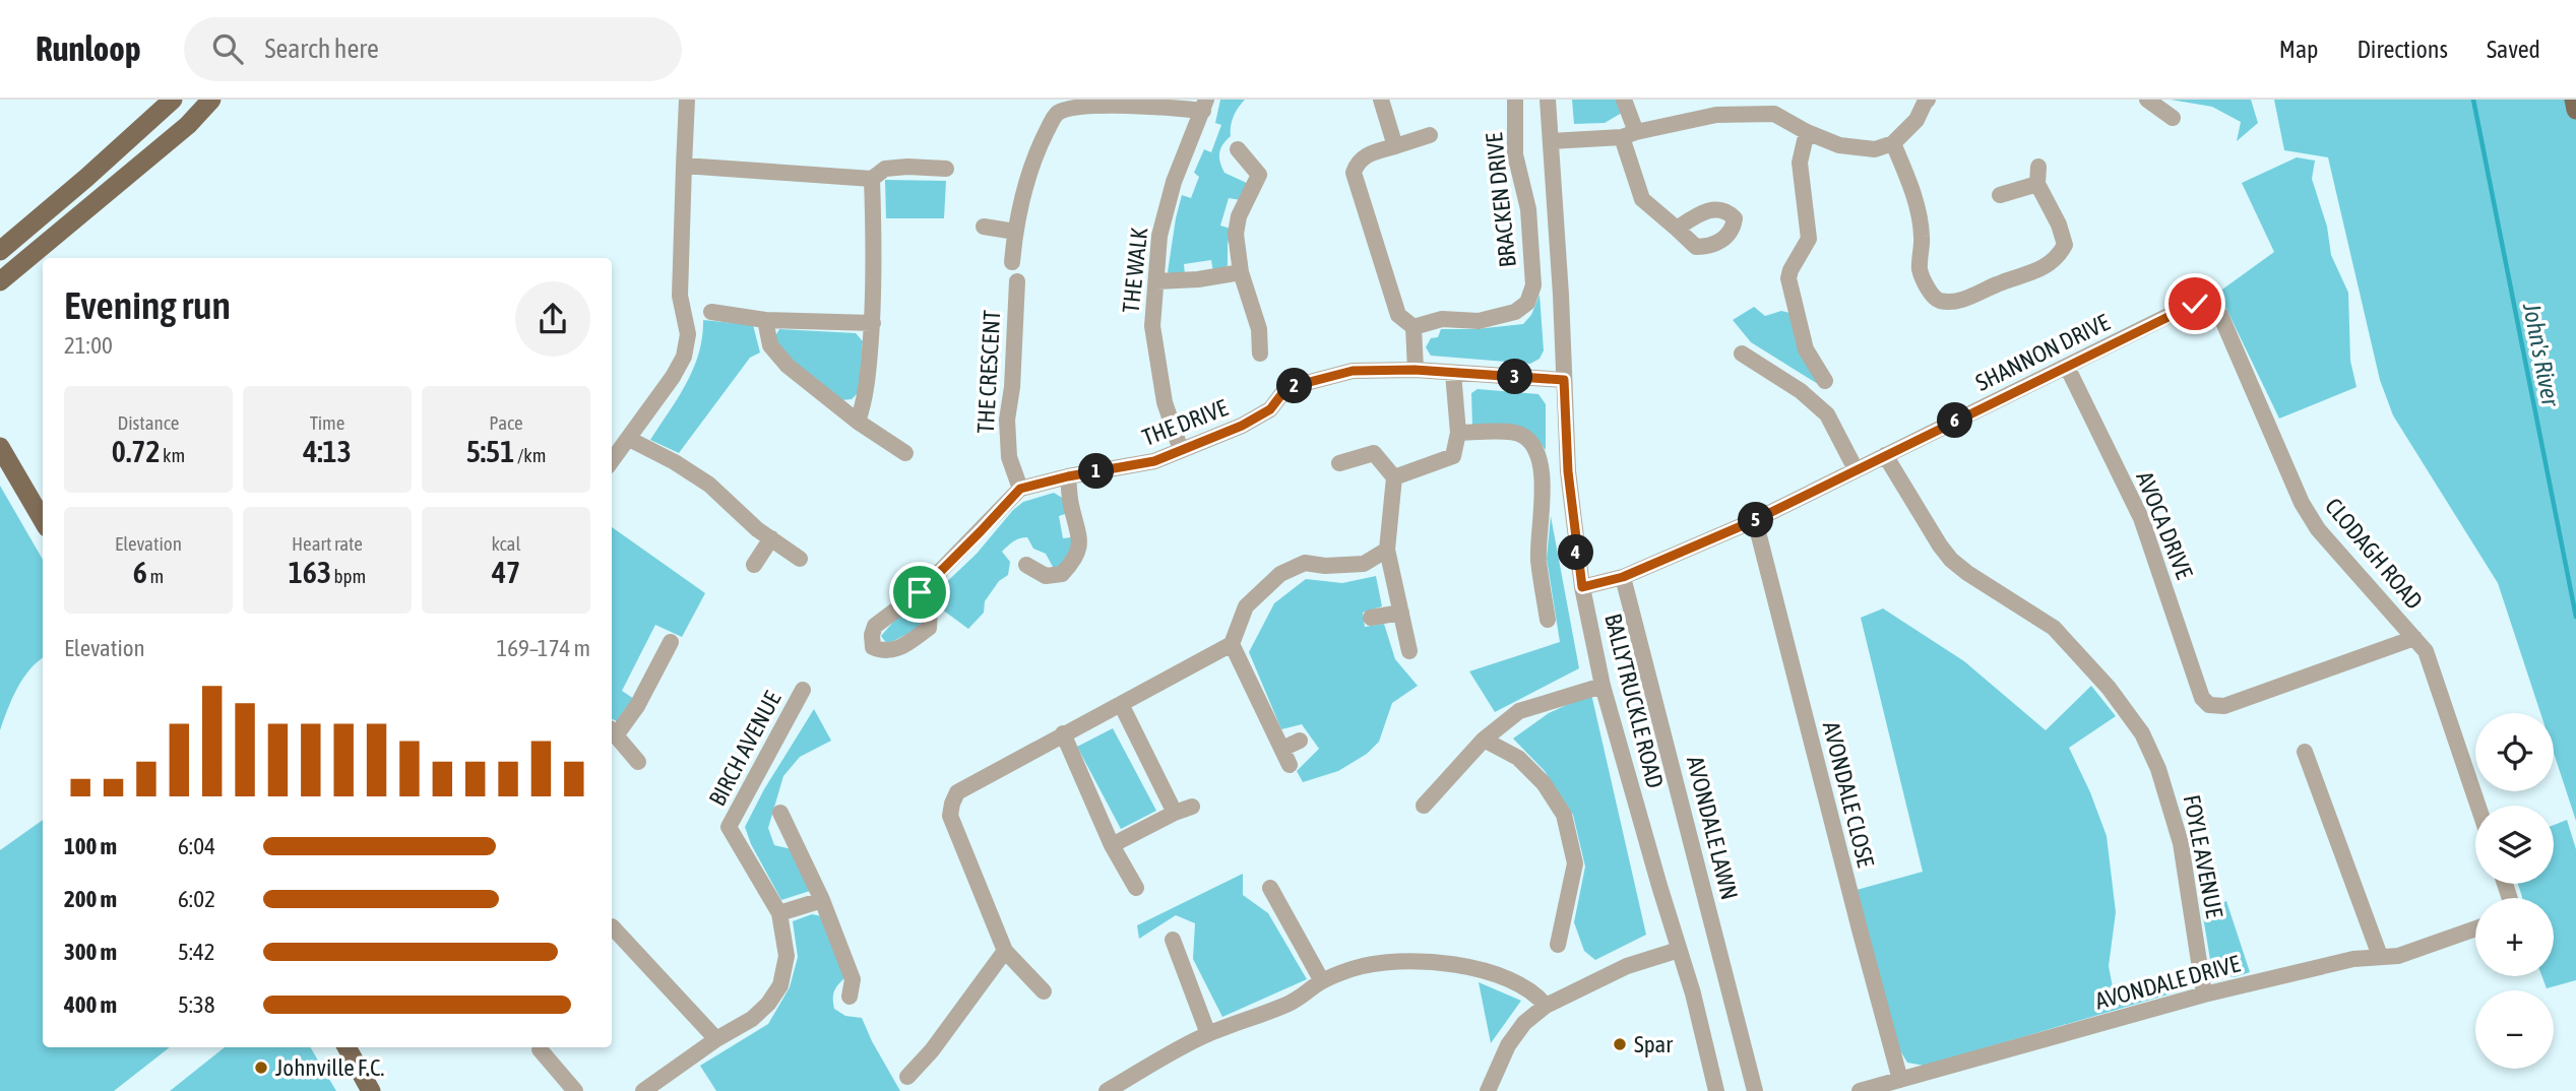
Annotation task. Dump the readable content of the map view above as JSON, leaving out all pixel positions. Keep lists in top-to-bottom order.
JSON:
{
  "streets": {
    "street": [
      "BRACKEN DRIVE",
      "THE WALK",
      "SHANNON DRIVE",
      "THE CRESCENT",
      "THE DRIVE",
      "AVOCA DRIVE",
      "CLODAGH ROAD",
      "BALLYTRUCKLE ROAD",
      "BIRCH AVENUE",
      "AVONDALE CLOSE",
      "AVONDALE LAWN",
      "FOYLE AVENUE",
      "AVONDALE DRIVE"
    ]
  },
  "crossings": [
    ["THE WALK", "THE DRIVE"],
    ["SHANNON DRIVE", "AVOCA DRIVE"],
    ["SHANNON DRIVE", "CLODAGH ROAD"],
    ["SHANNON DRIVE", "BALLYTRUCKLE ROAD"],
    ["SHANNON DRIVE", "AVONDALE CLOSE"],
    ["SHANNON DRIVE", "AVONDALE LAWN"],
    ["SHANNON DRIVE", "FOYLE AVENUE"],
    ["THE CRESCENT", "THE DRIVE"],
    ["THE DRIVE", "BALLYTRUCKLE ROAD"],
    ["AVOCA DRIVE", "CLODAGH ROAD"],
    ["AVONDALE CLOSE", "AVONDALE DRIVE"],
    ["FOYLE AVENUE", "AVONDALE DRIVE"]
  ],
  "water": ["John's River"],
  "places": ["Spar", "Johnville F.C."],
  "page": {
    "header": "Runloop",
    "search": "Search here",
    "nav": ["Map", "Directions", "Saved"],
    "heading": ["Evening run", "21:00"],
    "pins": [
      "3",
      "2",
      "6",
      "1",
      "5",
      "4"
    ],
    "stats": [
      ["Distance", "0.72 km"],
      ["Time", "4:13"],
      ["Pace", "5:51 /km"],
      ["Elevation", "6 m"],
      ["Heart rate", "163 bpm"],
      ["kcal", "47"]
    ],
    "chart": ["Elevation", "169–174 m"],
    "map_buttons": ["+", "−"],
    "list": [
      {
        "name": "100 m",
        "note": "6:04"
      },
      {
        "name": "200 m",
        "note": "6:02"
      },
      {
        "name": "300 m",
        "note": "5:42"
      },
      {
        "name": "400 m",
        "note": "5:38"
      }
    ]
  }
}
